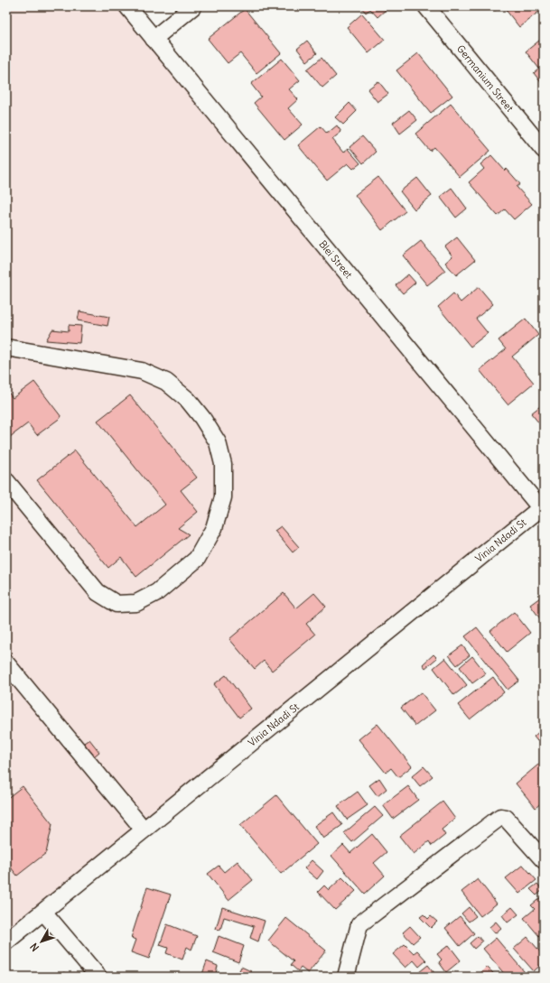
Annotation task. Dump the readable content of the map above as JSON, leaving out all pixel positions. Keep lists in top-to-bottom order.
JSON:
{
  "streets": {
    "street": ["Germanium Street", "Blei Street", "Vinia Ndadi St"]
  },
  "crossings": [
    ["Blei Street", "Vinia Ndadi St"]
  ],
  "north": "bottom left"
}
